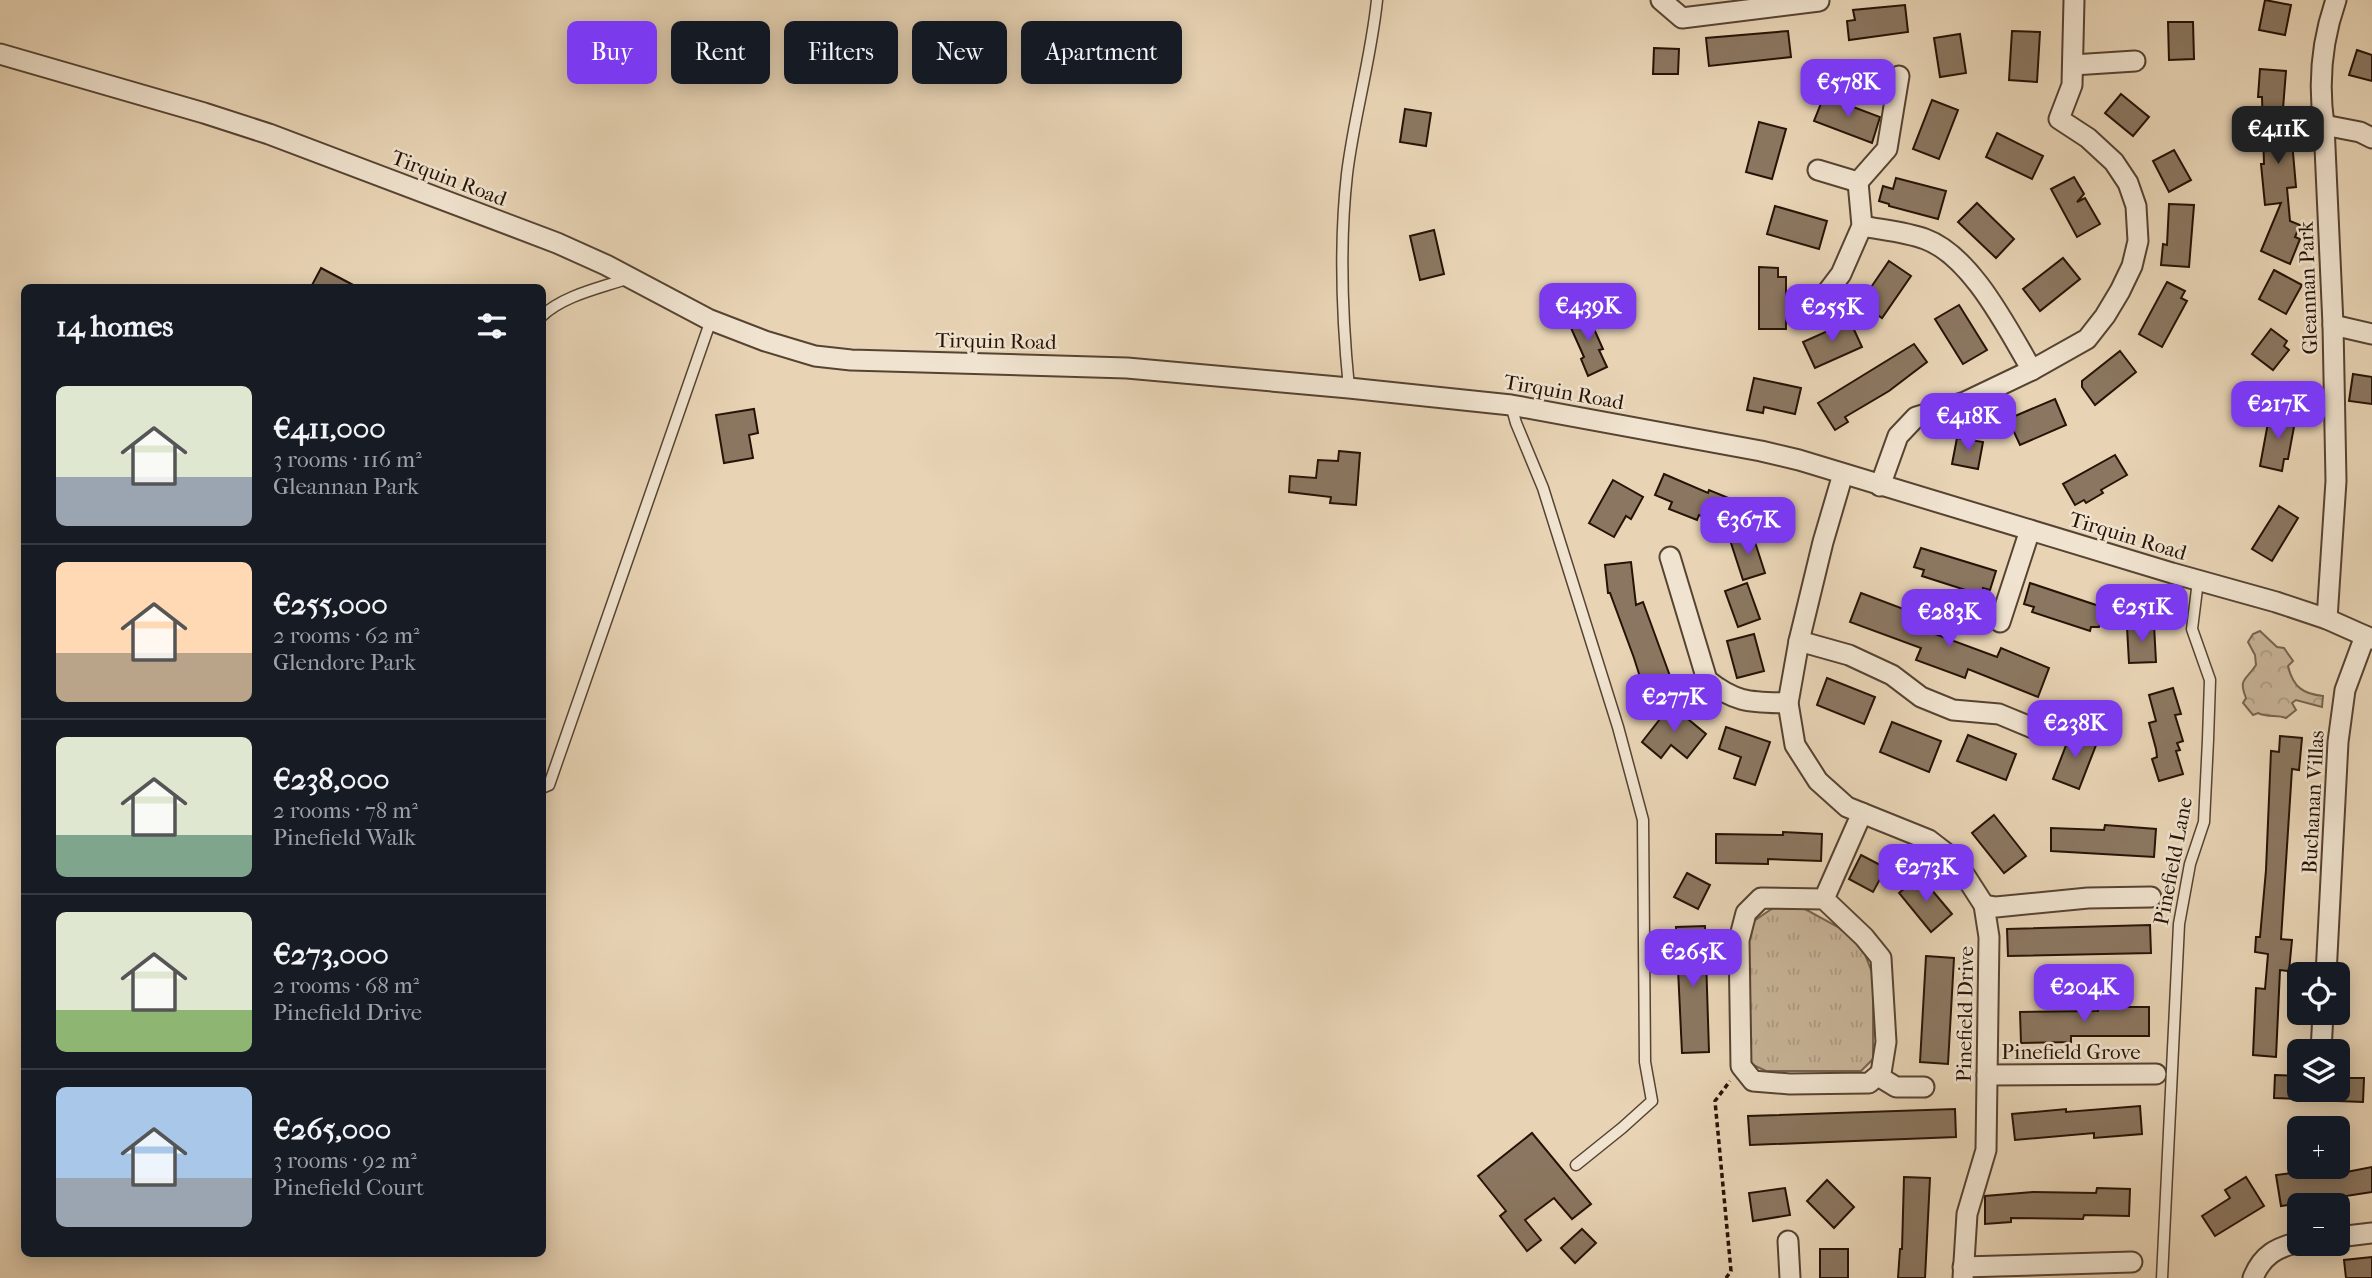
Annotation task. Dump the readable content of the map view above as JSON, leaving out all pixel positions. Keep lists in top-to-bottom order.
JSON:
{
  "streets": {
    "street": [
      "Tirquin Road",
      "Gleannan Park",
      "Buchanan Villas",
      "Pinefield Drive",
      "Pinefield Grove"
    ],
    "lane": ["Pinefield Lane"]
  },
  "crossings": [
    ["Tirquin Road", "Gleannan Park"],
    ["Tirquin Road", "Buchanan Villas"],
    ["Tirquin Road", "Pinefield Lane"],
    ["Tirquin Road", "Pinefield Drive"],
    ["Pinefield Drive", "Pinefield Grove"]
  ],
  "page": {
    "chip": [
      "Buy",
      "Rent",
      "Filters",
      "New",
      "Apartment"
    ],
    "price": [
      "€578K",
      "€411K",
      "€439K",
      "€255K",
      "€217K",
      "€418K",
      "€367K",
      "€251K",
      "€283K",
      "€277K",
      "€238K",
      "€273K",
      "€265K",
      "€204K"
    ],
    "heading": "14 homes",
    "list": [
      {
        "name": "€411,000",
        "note": "3 rooms · 116 m² · Gleannan Park"
      },
      {
        "name": "€255,000",
        "note": "2 rooms · 62 m² · Glendore Park"
      },
      {
        "name": "€238,000",
        "note": "2 rooms · 78 m² · Pinefield Walk"
      },
      {
        "name": "€273,000",
        "note": "2 rooms · 68 m² · Pinefield Drive"
      },
      {
        "name": "€265,000",
        "note": "3 rooms · 92 m² · Pinefield Court"
      }
    ],
    "map_buttons": ["+", "−"]
  }
}
